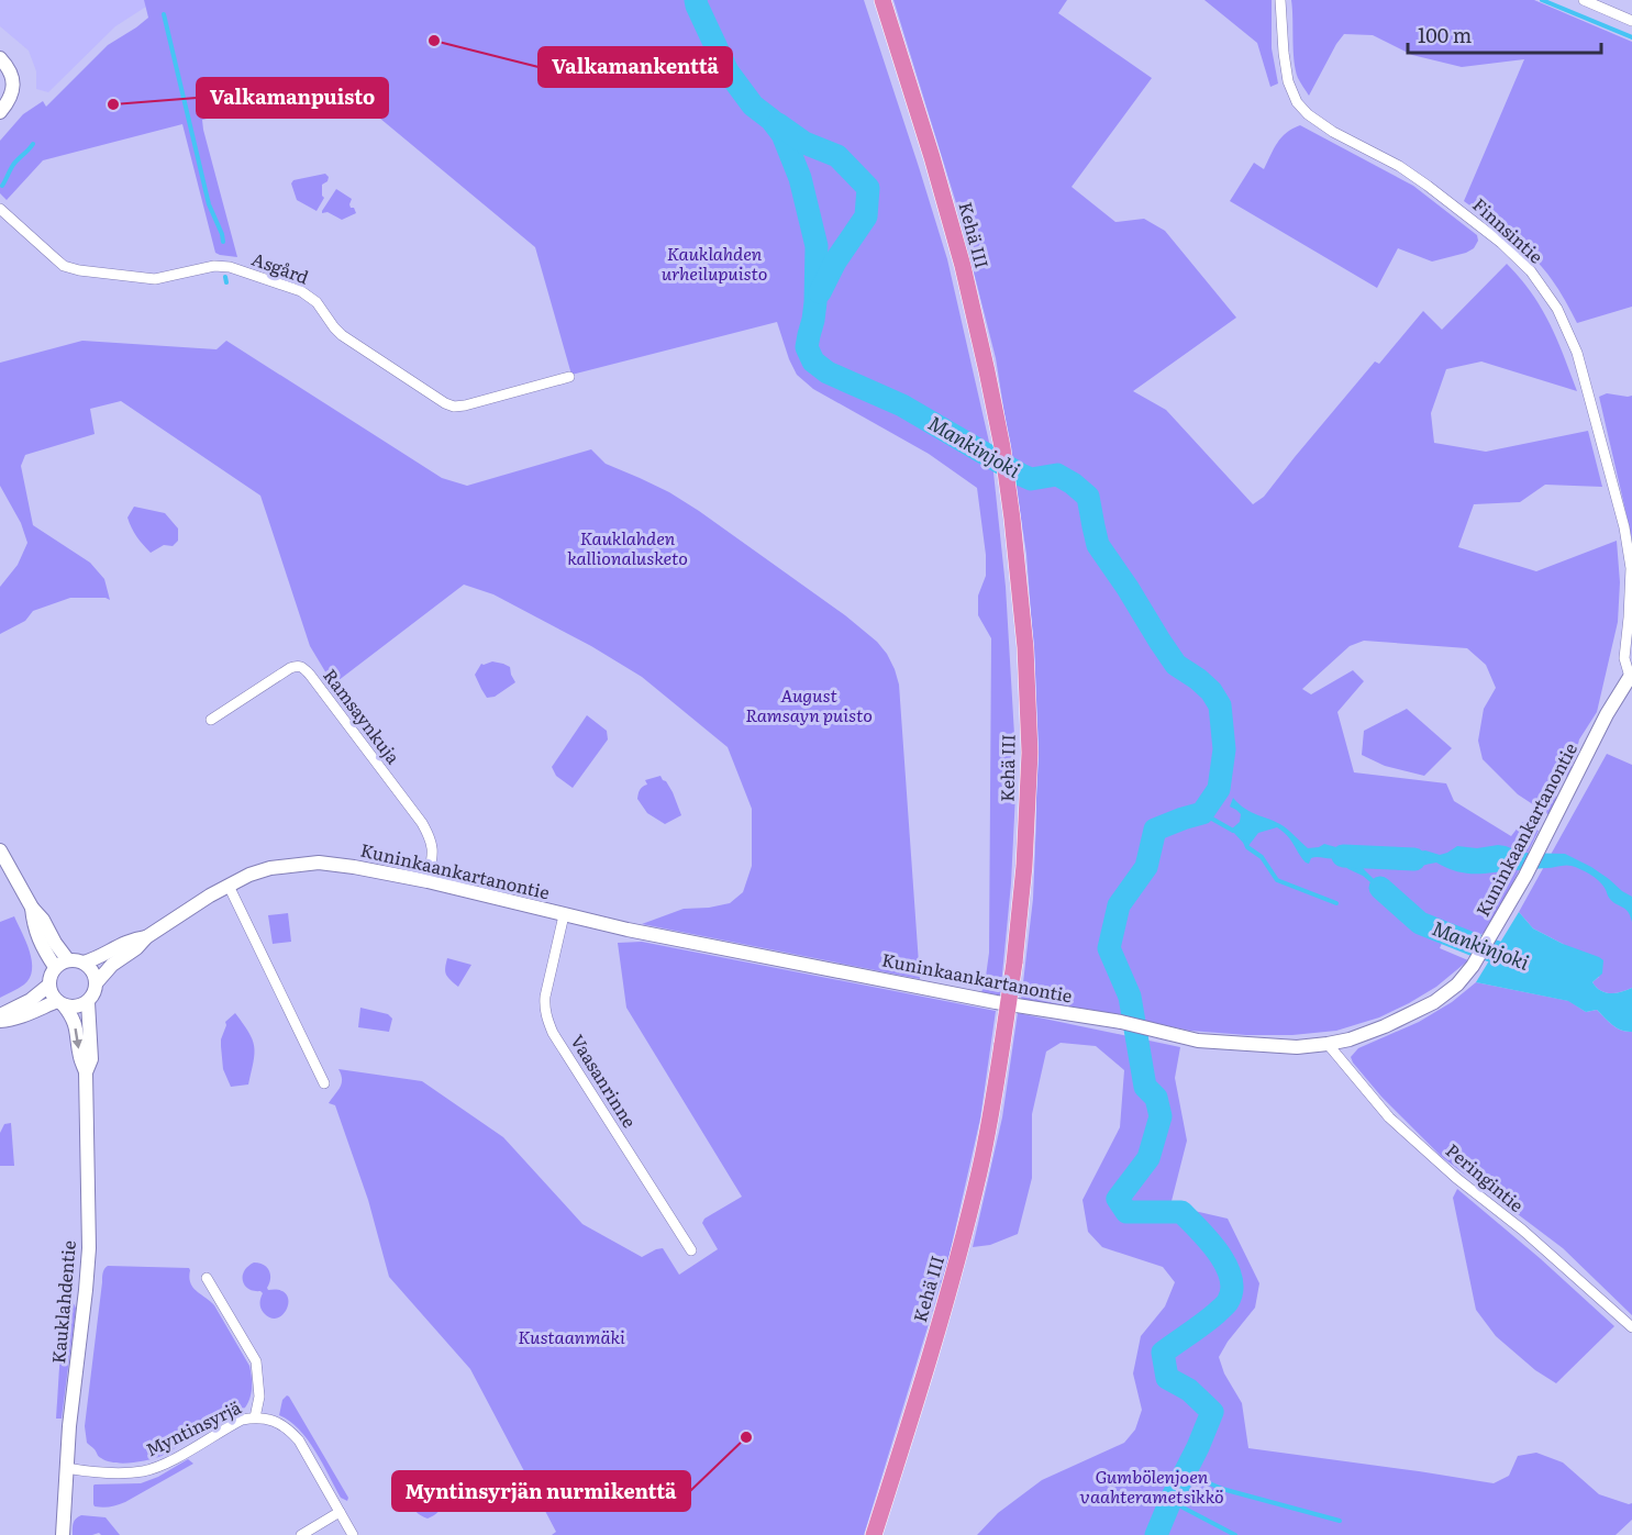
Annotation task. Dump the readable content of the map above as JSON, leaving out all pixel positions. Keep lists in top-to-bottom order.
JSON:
{
  "streets": {
    "highway": ["Kehä III"],
    "street": [
      "Finnsintie",
      "Asgård",
      "Ramsaynkuja",
      "Kuninkaankartanontie",
      "Vaasanrinne",
      "Peringintie",
      "Kauklahdentie",
      "Myntinsyrjä"
    ]
  },
  "crossings": [
    ["Finnsintie", "Kuninkaankartanontie"],
    ["Ramsaynkuja", "Kuninkaankartanontie"],
    ["Kuninkaankartanontie", "Vaasanrinne"],
    ["Kuninkaankartanontie", "Peringintie"],
    ["Kuninkaankartanontie", "Kauklahdentie"],
    ["Kauklahdentie", "Myntinsyrjä"]
  ],
  "water": ["Mankinjoki"],
  "parks": [
    "Kauklahden urheilupuisto",
    "Kauklahden kallionalusketo",
    "August Ramsayn puisto",
    "Kustaanmäki",
    "Gumbölenjoen vaahterametsikkö"
  ],
  "places": ["Valkamankenttä", "Valkamanpuisto", "Myntinsyrjän nurmikenttä"],
  "scale_bar": "100 m"
}
